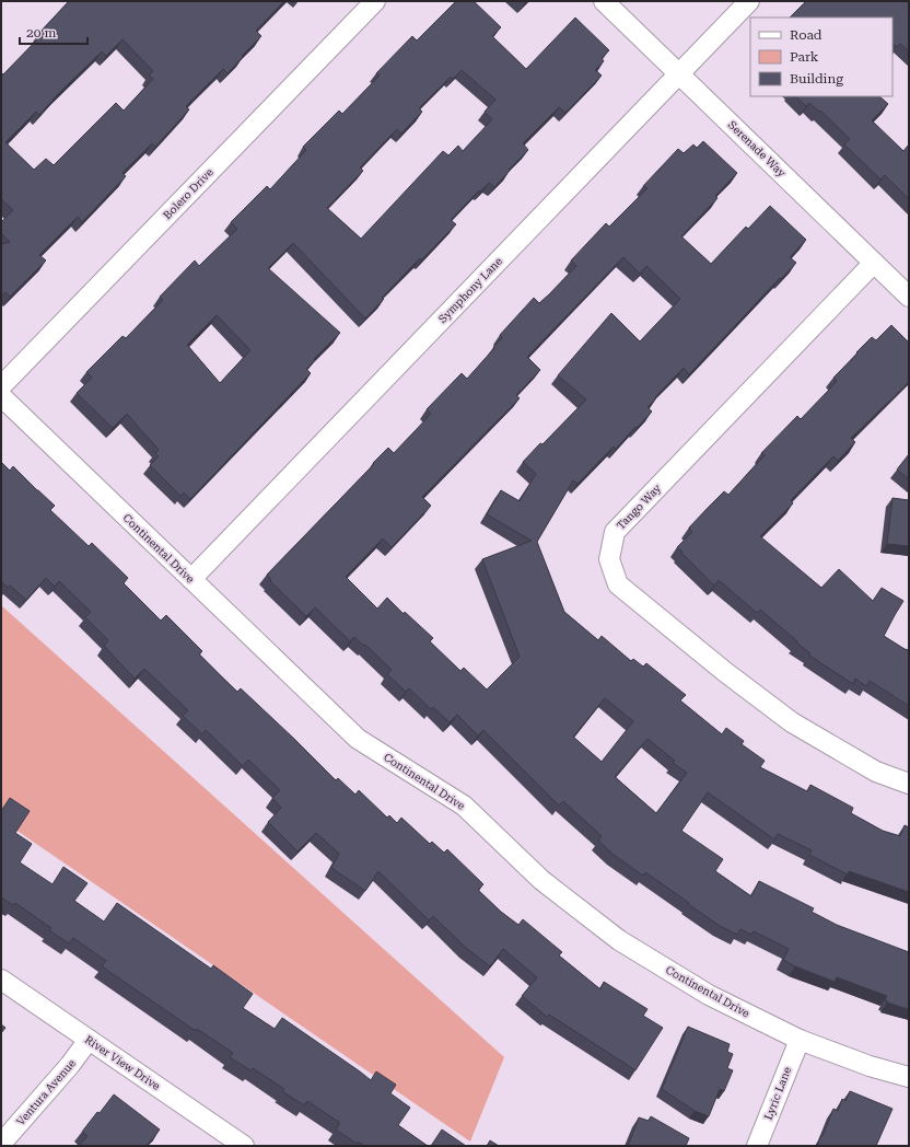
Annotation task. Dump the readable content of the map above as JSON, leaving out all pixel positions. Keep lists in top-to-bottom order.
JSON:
{
  "streets": {
    "street": [
      "Serenade Way",
      "Bolero Drive",
      "Symphony Lane",
      "Tango Way",
      "Continental Drive",
      "River View Drive",
      "Ventura Avenue",
      "Lyric Lane"
    ]
  },
  "crossings": [
    ["Serenade Way", "Symphony Lane"],
    ["Serenade Way", "Tango Way"],
    ["Symphony Lane", "Continental Drive"],
    ["Continental Drive", "Lyric Lane"],
    ["River View Drive", "Ventura Avenue"]
  ],
  "legend": ["Road", "Park", "Building"],
  "scale_bar": "20 m"
}
